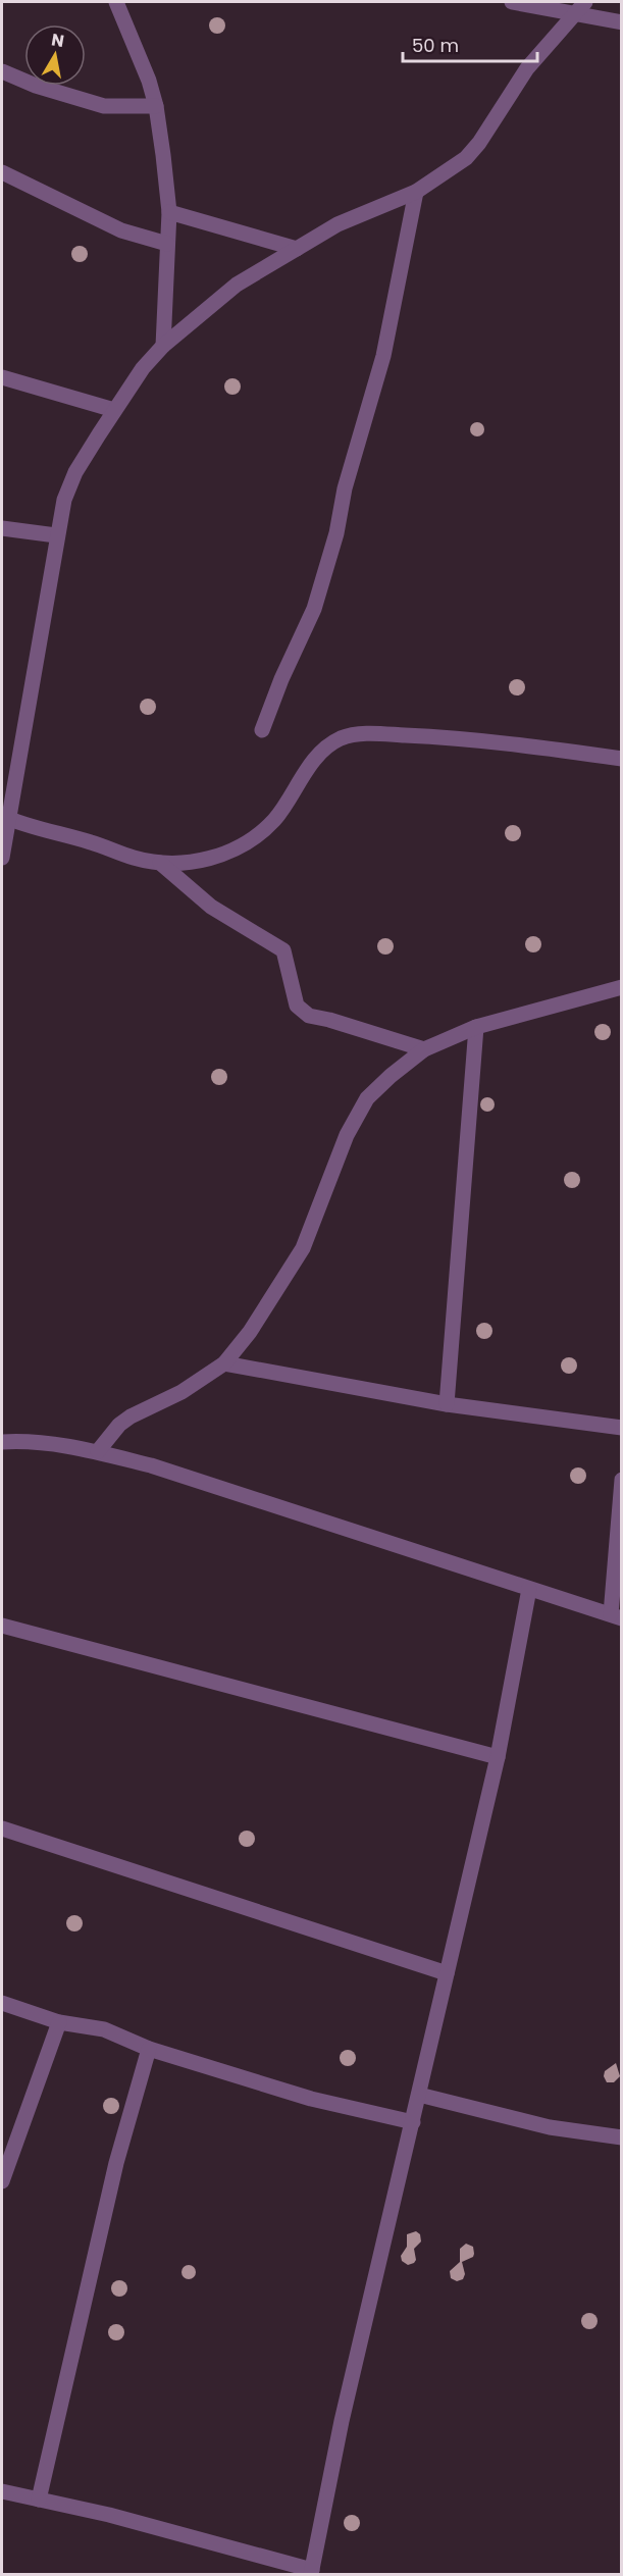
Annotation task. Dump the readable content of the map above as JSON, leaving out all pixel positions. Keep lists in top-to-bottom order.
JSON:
{
  "scale_bar": "50 m",
  "north": "top"
}
